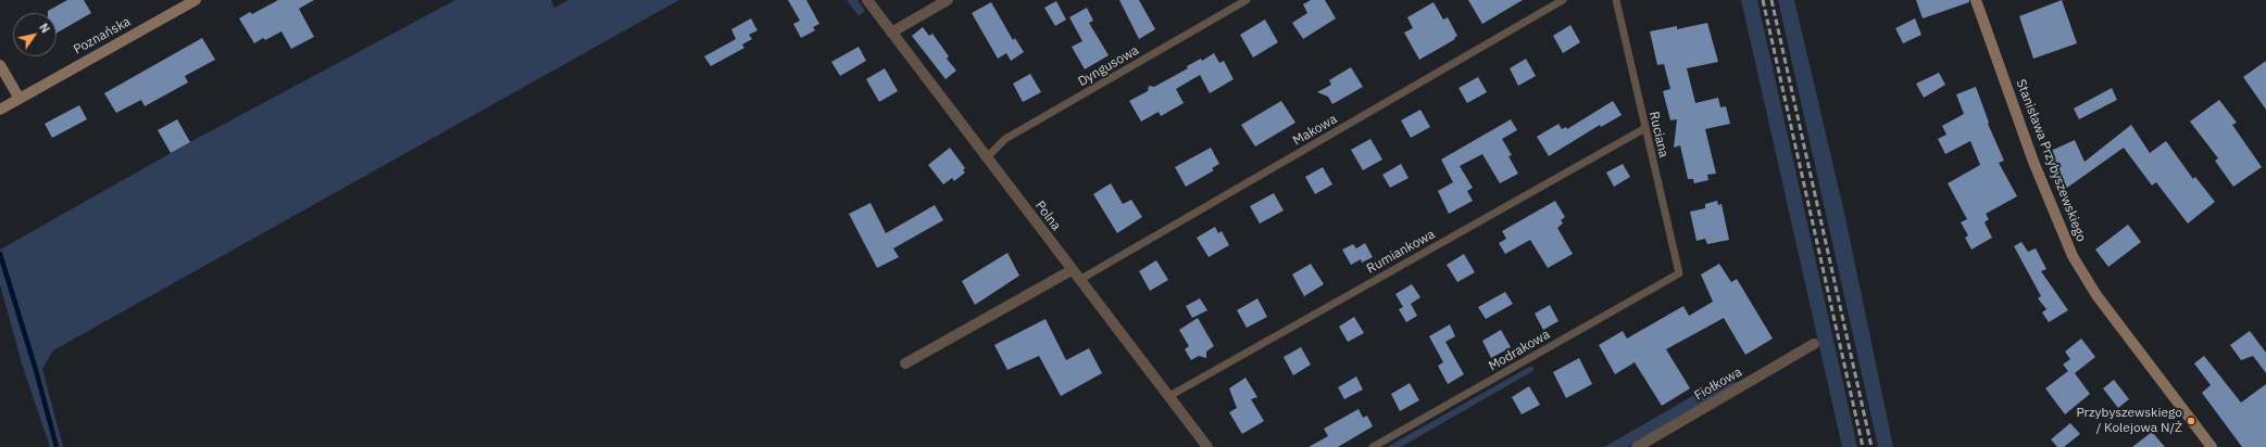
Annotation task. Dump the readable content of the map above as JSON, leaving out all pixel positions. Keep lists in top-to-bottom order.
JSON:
{
  "streets": {
    "street": [
      "Poznańska",
      "Stanisława Przybyszewskiego",
      "Polna",
      "Fiołkowa"
    ],
    "lane": [
      "Dyngusowa",
      "Makowa",
      "Ruciana",
      "Rumiankowa",
      "Modrakowa"
    ]
  },
  "crossings": [
    ["Dyngusowa", "Polna"],
    ["Makowa", "Polna"],
    ["Ruciana", "Rumiankowa"],
    ["Ruciana", "Modrakowa"],
    ["Polna", "Rumiankowa"]
  ],
  "places": ["Przybyszewskiego / Kolejowa N/Ż"],
  "north": "top right"
}
